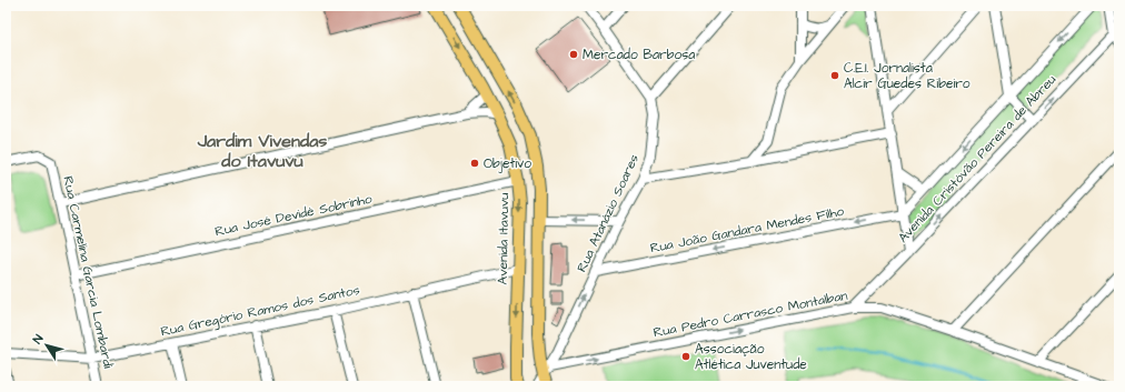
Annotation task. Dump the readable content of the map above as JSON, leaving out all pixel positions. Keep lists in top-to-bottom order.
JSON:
{
  "streets": {
    "main road": ["Avenida Itavuvu"],
    "street": [
      "Avenida Cristóvão Pereira de Abreu",
      "Rua Atanázio Soares",
      "Rua José Devidé Sobrinho",
      "Rua João Gandara Mendes Filho",
      "Rua Carmelina Garcia Lombardi",
      "Rua Gregório Ramos dos Santos",
      "Rua Pedro Carrasco Montalban"
    ]
  },
  "crossings": [
    ["Avenida Cristóvão Pereira de Abreu", "Rua João Gandara Mendes Filho"],
    ["Avenida Cristóvão Pereira de Abreu", "Rua Pedro Carrasco Montalban"],
    ["Rua Atanázio Soares", "Rua João Gandara Mendes Filho"],
    ["Rua Atanázio Soares", "Rua Pedro Carrasco Montalban"],
    ["Rua José Devidé Sobrinho", "Avenida Itavuvu"],
    ["Rua José Devidé Sobrinho", "Rua Carmelina Garcia Lombardi"],
    ["Avenida Itavuvu", "Rua Gregório Ramos dos Santos"],
    ["Rua Carmelina Garcia Lombardi", "Rua Gregório Ramos dos Santos"]
  ],
  "one_way": ["Rua João Gandara Mendes Filho", "Rua Pedro Carrasco Montalban"],
  "districts": ["Jardim Vivendas do Itavuvu"],
  "places": [
    "Mercado Barbosa",
    "C.E.I. Jornalista Alcir Guedes Ribeiro",
    "Objetivo",
    "Associação Atlética Juventude"
  ],
  "north": "top left"
}
